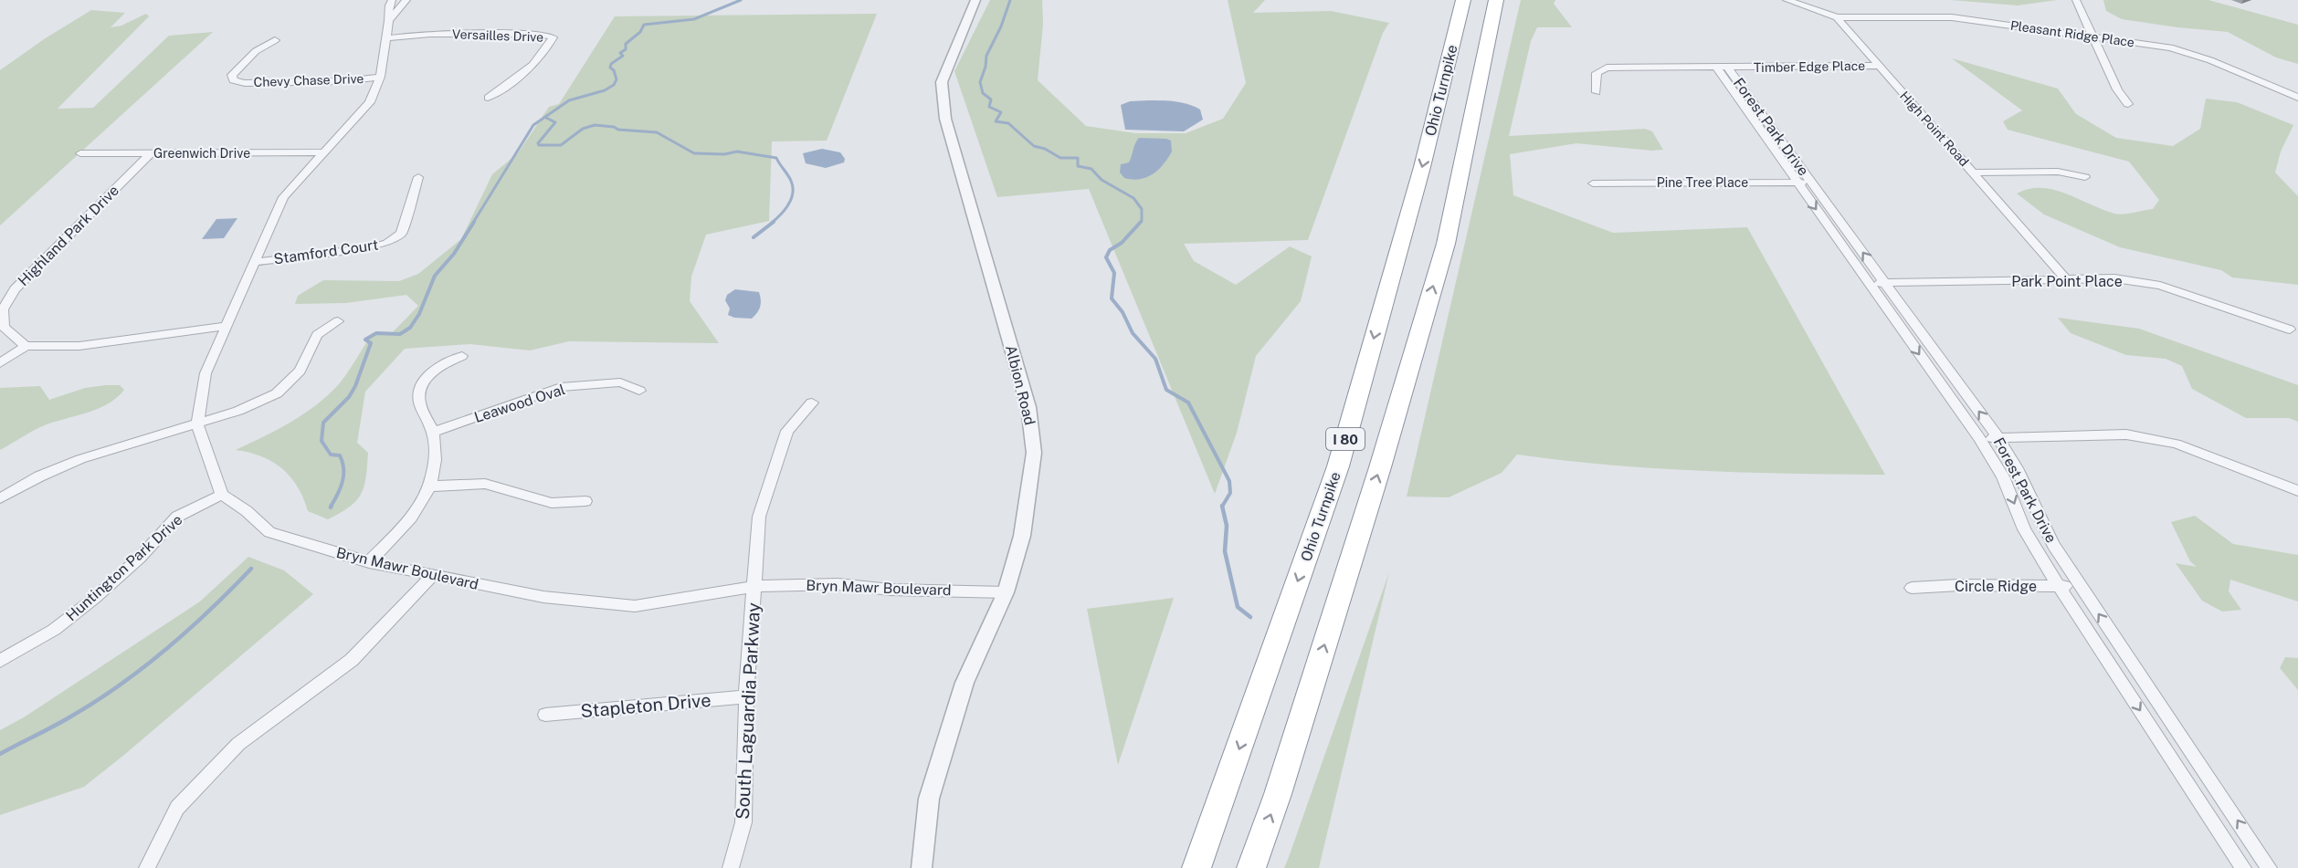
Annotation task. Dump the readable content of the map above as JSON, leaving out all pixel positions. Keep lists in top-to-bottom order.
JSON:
{
  "streets": {
    "highway": ["Ohio Turnpike", "I 80"],
    "street": [
      "Pleasant Ridge Place",
      "Versailles Drive",
      "Timber Edge Place",
      "Chevy Chase Drive",
      "Forest Park Drive",
      "High Point Road",
      "Greenwich Drive",
      "Pine Tree Place",
      "Highland Park Drive",
      "Stamford Court",
      "Park Point Place",
      "Albion Road",
      "Leawood Oval",
      "Huntington Park Drive",
      "Bryn Mawr Boulevard",
      "Circle Ridge",
      "Stapleton Drive",
      "South Laguardia Parkway"
    ]
  },
  "crossings": [
    ["Pleasant Ridge Place", "High Point Road"],
    ["Timber Edge Place", "Forest Park Drive"],
    ["Timber Edge Place", "High Point Road"],
    ["Forest Park Drive", "Pine Tree Place"],
    ["Forest Park Drive", "Park Point Place"],
    ["Forest Park Drive", "Circle Ridge"],
    ["High Point Road", "Park Point Place"],
    ["Greenwich Drive", "Highland Park Drive"],
    ["Albion Road", "Bryn Mawr Boulevard"],
    ["Huntington Park Drive", "Bryn Mawr Boulevard"],
    ["Bryn Mawr Boulevard", "South Laguardia Parkway"],
    ["Stapleton Drive", "South Laguardia Parkway"]
  ]
}
